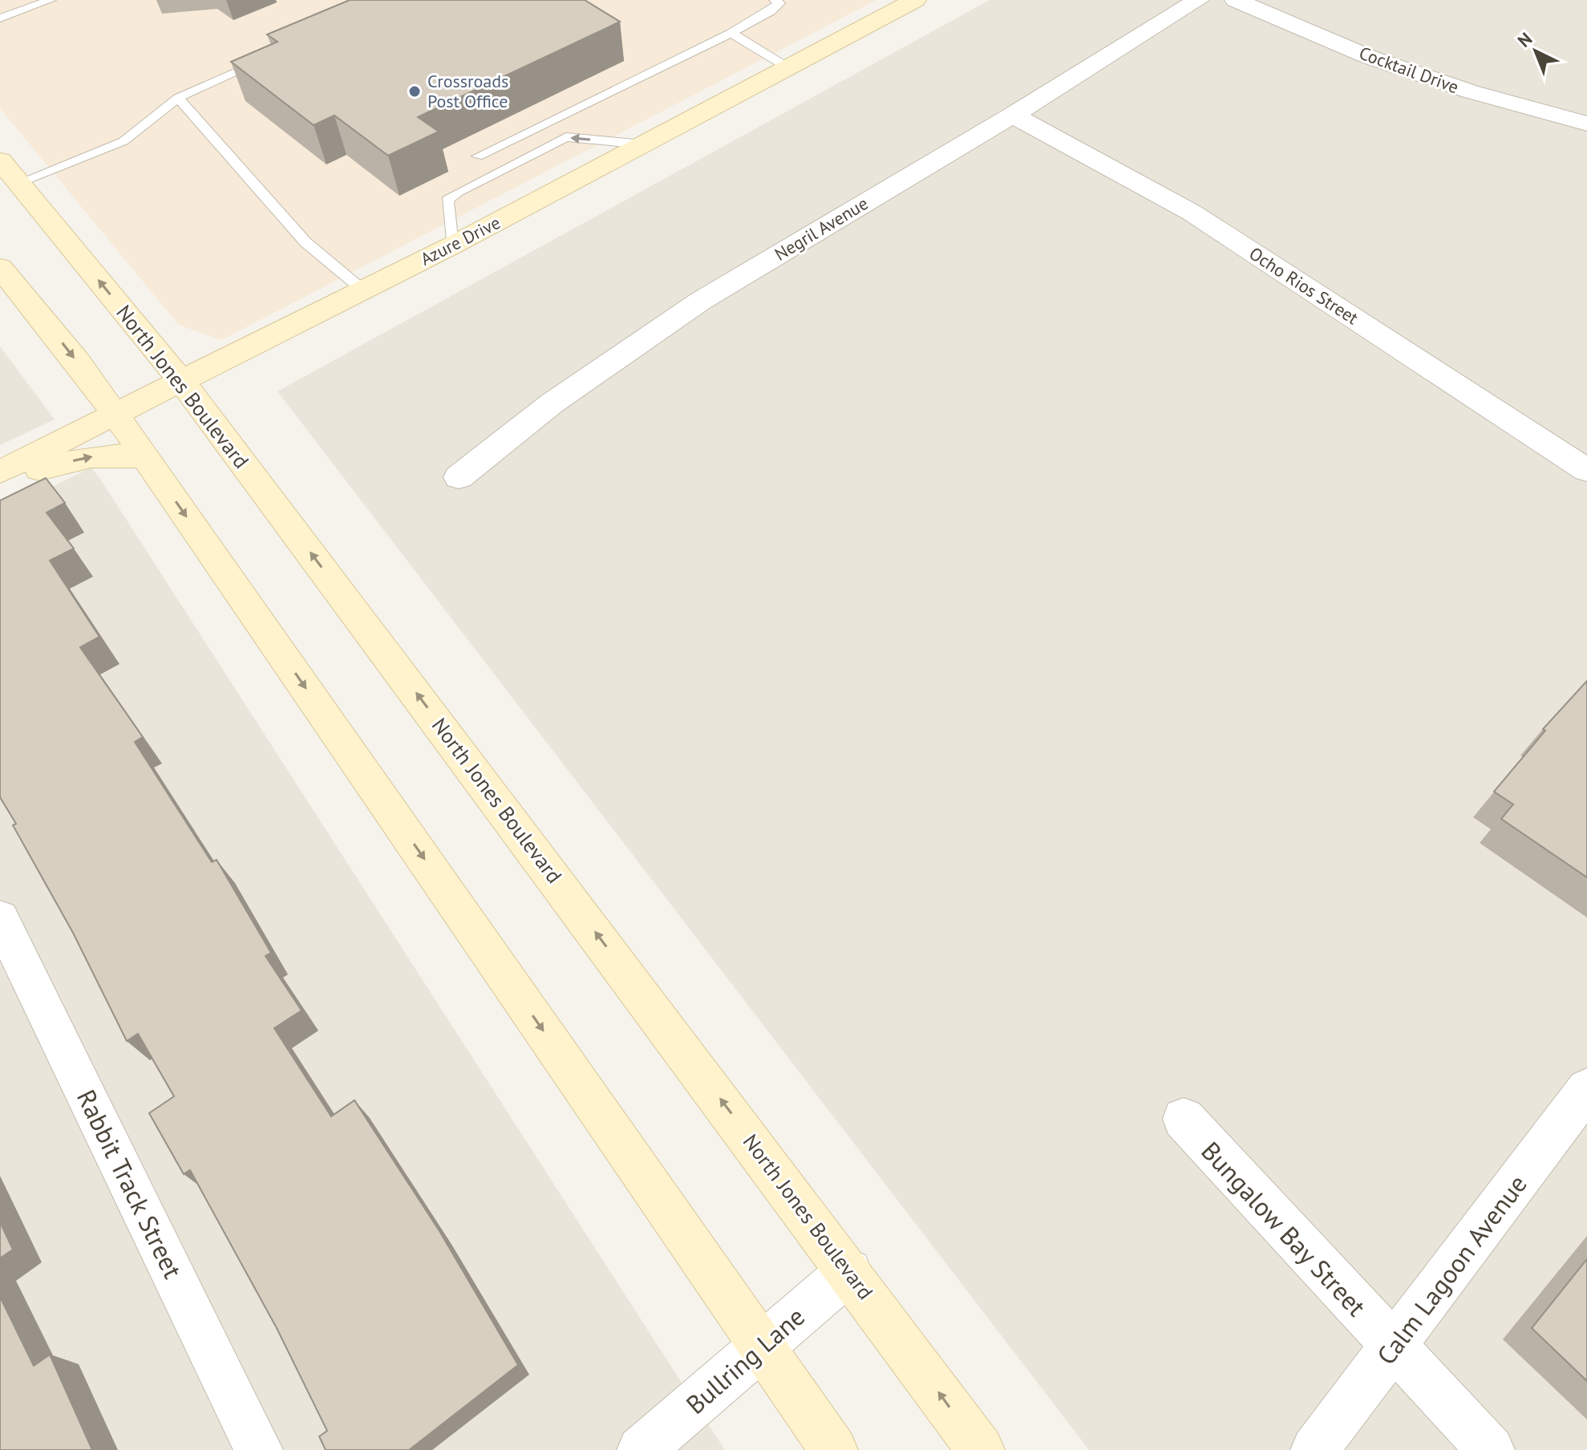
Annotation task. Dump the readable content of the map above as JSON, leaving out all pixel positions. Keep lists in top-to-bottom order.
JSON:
{
  "streets": {
    "main road": ["Azure Drive", "North Jones Boulevard"],
    "street": [
      "Cocktail Drive",
      "Negril Avenue",
      "Ocho Rios Street",
      "Rabbit Track Street",
      "Bungalow Bay Street",
      "Calm Lagoon Avenue",
      "Bullring Lane"
    ]
  },
  "crossings": [
    ["Negril Avenue", "Ocho Rios Street"],
    ["Azure Drive", "North Jones Boulevard"],
    ["North Jones Boulevard", "Bullring Lane"],
    ["Bungalow Bay Street", "Calm Lagoon Avenue"]
  ],
  "places": ["Crossroads Post Office"],
  "north": "top left"
}
